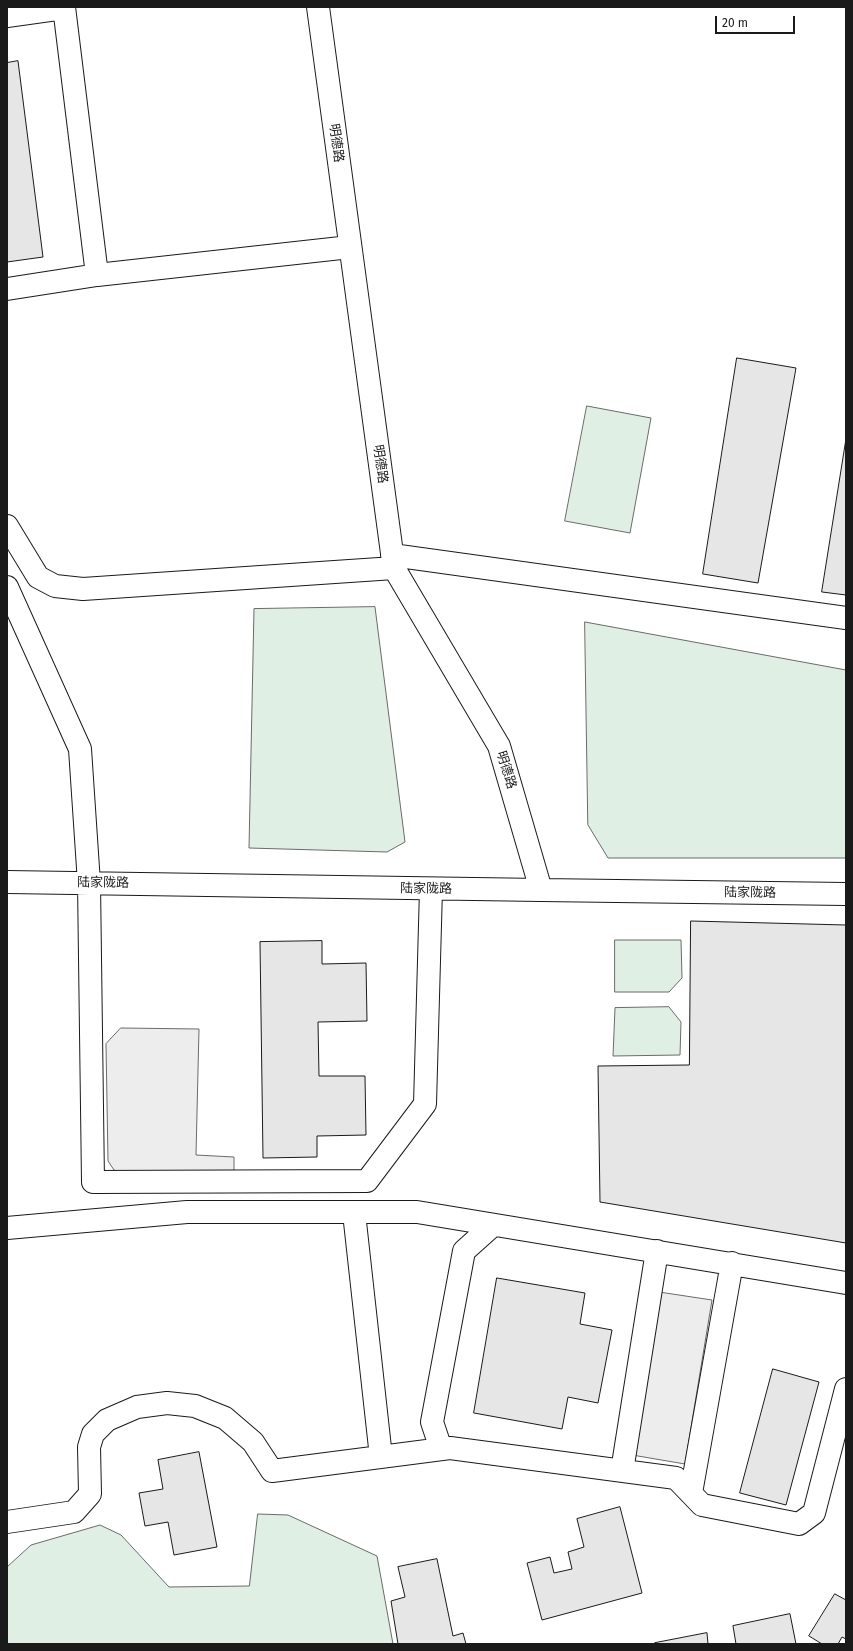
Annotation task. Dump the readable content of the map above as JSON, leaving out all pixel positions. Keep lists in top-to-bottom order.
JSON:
{
  "streets": {
    "street": ["明德路", "陆家陇路"]
  },
  "crossings": [
    ["明德路", "陆家陇路"]
  ],
  "scale_bar": "20 m"
}
